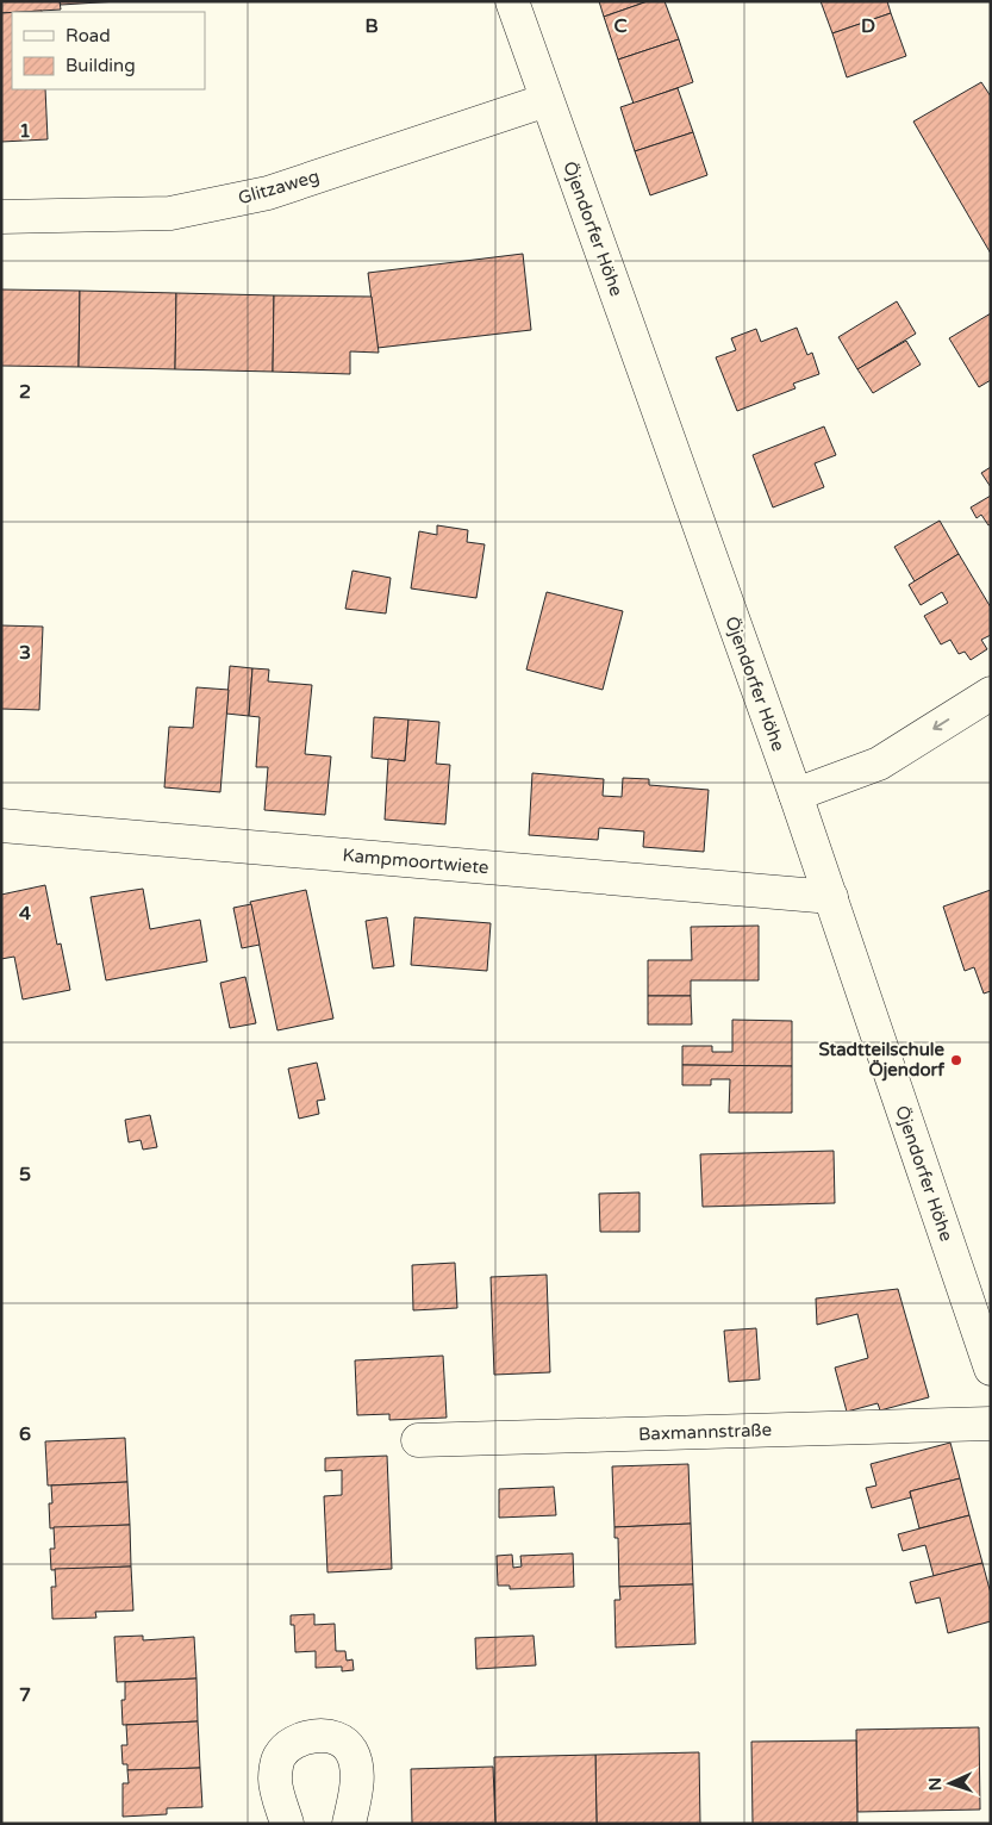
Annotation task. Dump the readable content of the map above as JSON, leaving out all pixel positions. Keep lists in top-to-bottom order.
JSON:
{
  "streets": {
    "street": [
      "Glitzaweg",
      "Öjendorfer Höhe",
      "Kampmoortwiete",
      "Baxmannstraße"
    ]
  },
  "crossings": [
    ["Glitzaweg", "Öjendorfer Höhe"],
    ["Öjendorfer Höhe", "Kampmoortwiete"]
  ],
  "places": ["Stadtteilschule Öjendorf"],
  "legend": ["Road", "Building"],
  "north": "left",
  "grid": {
    "columns": ["B", "C", "D"],
    "rows": [
      "1",
      "2",
      "3",
      "4",
      "5",
      "6",
      "7"
    ]
  }
}
